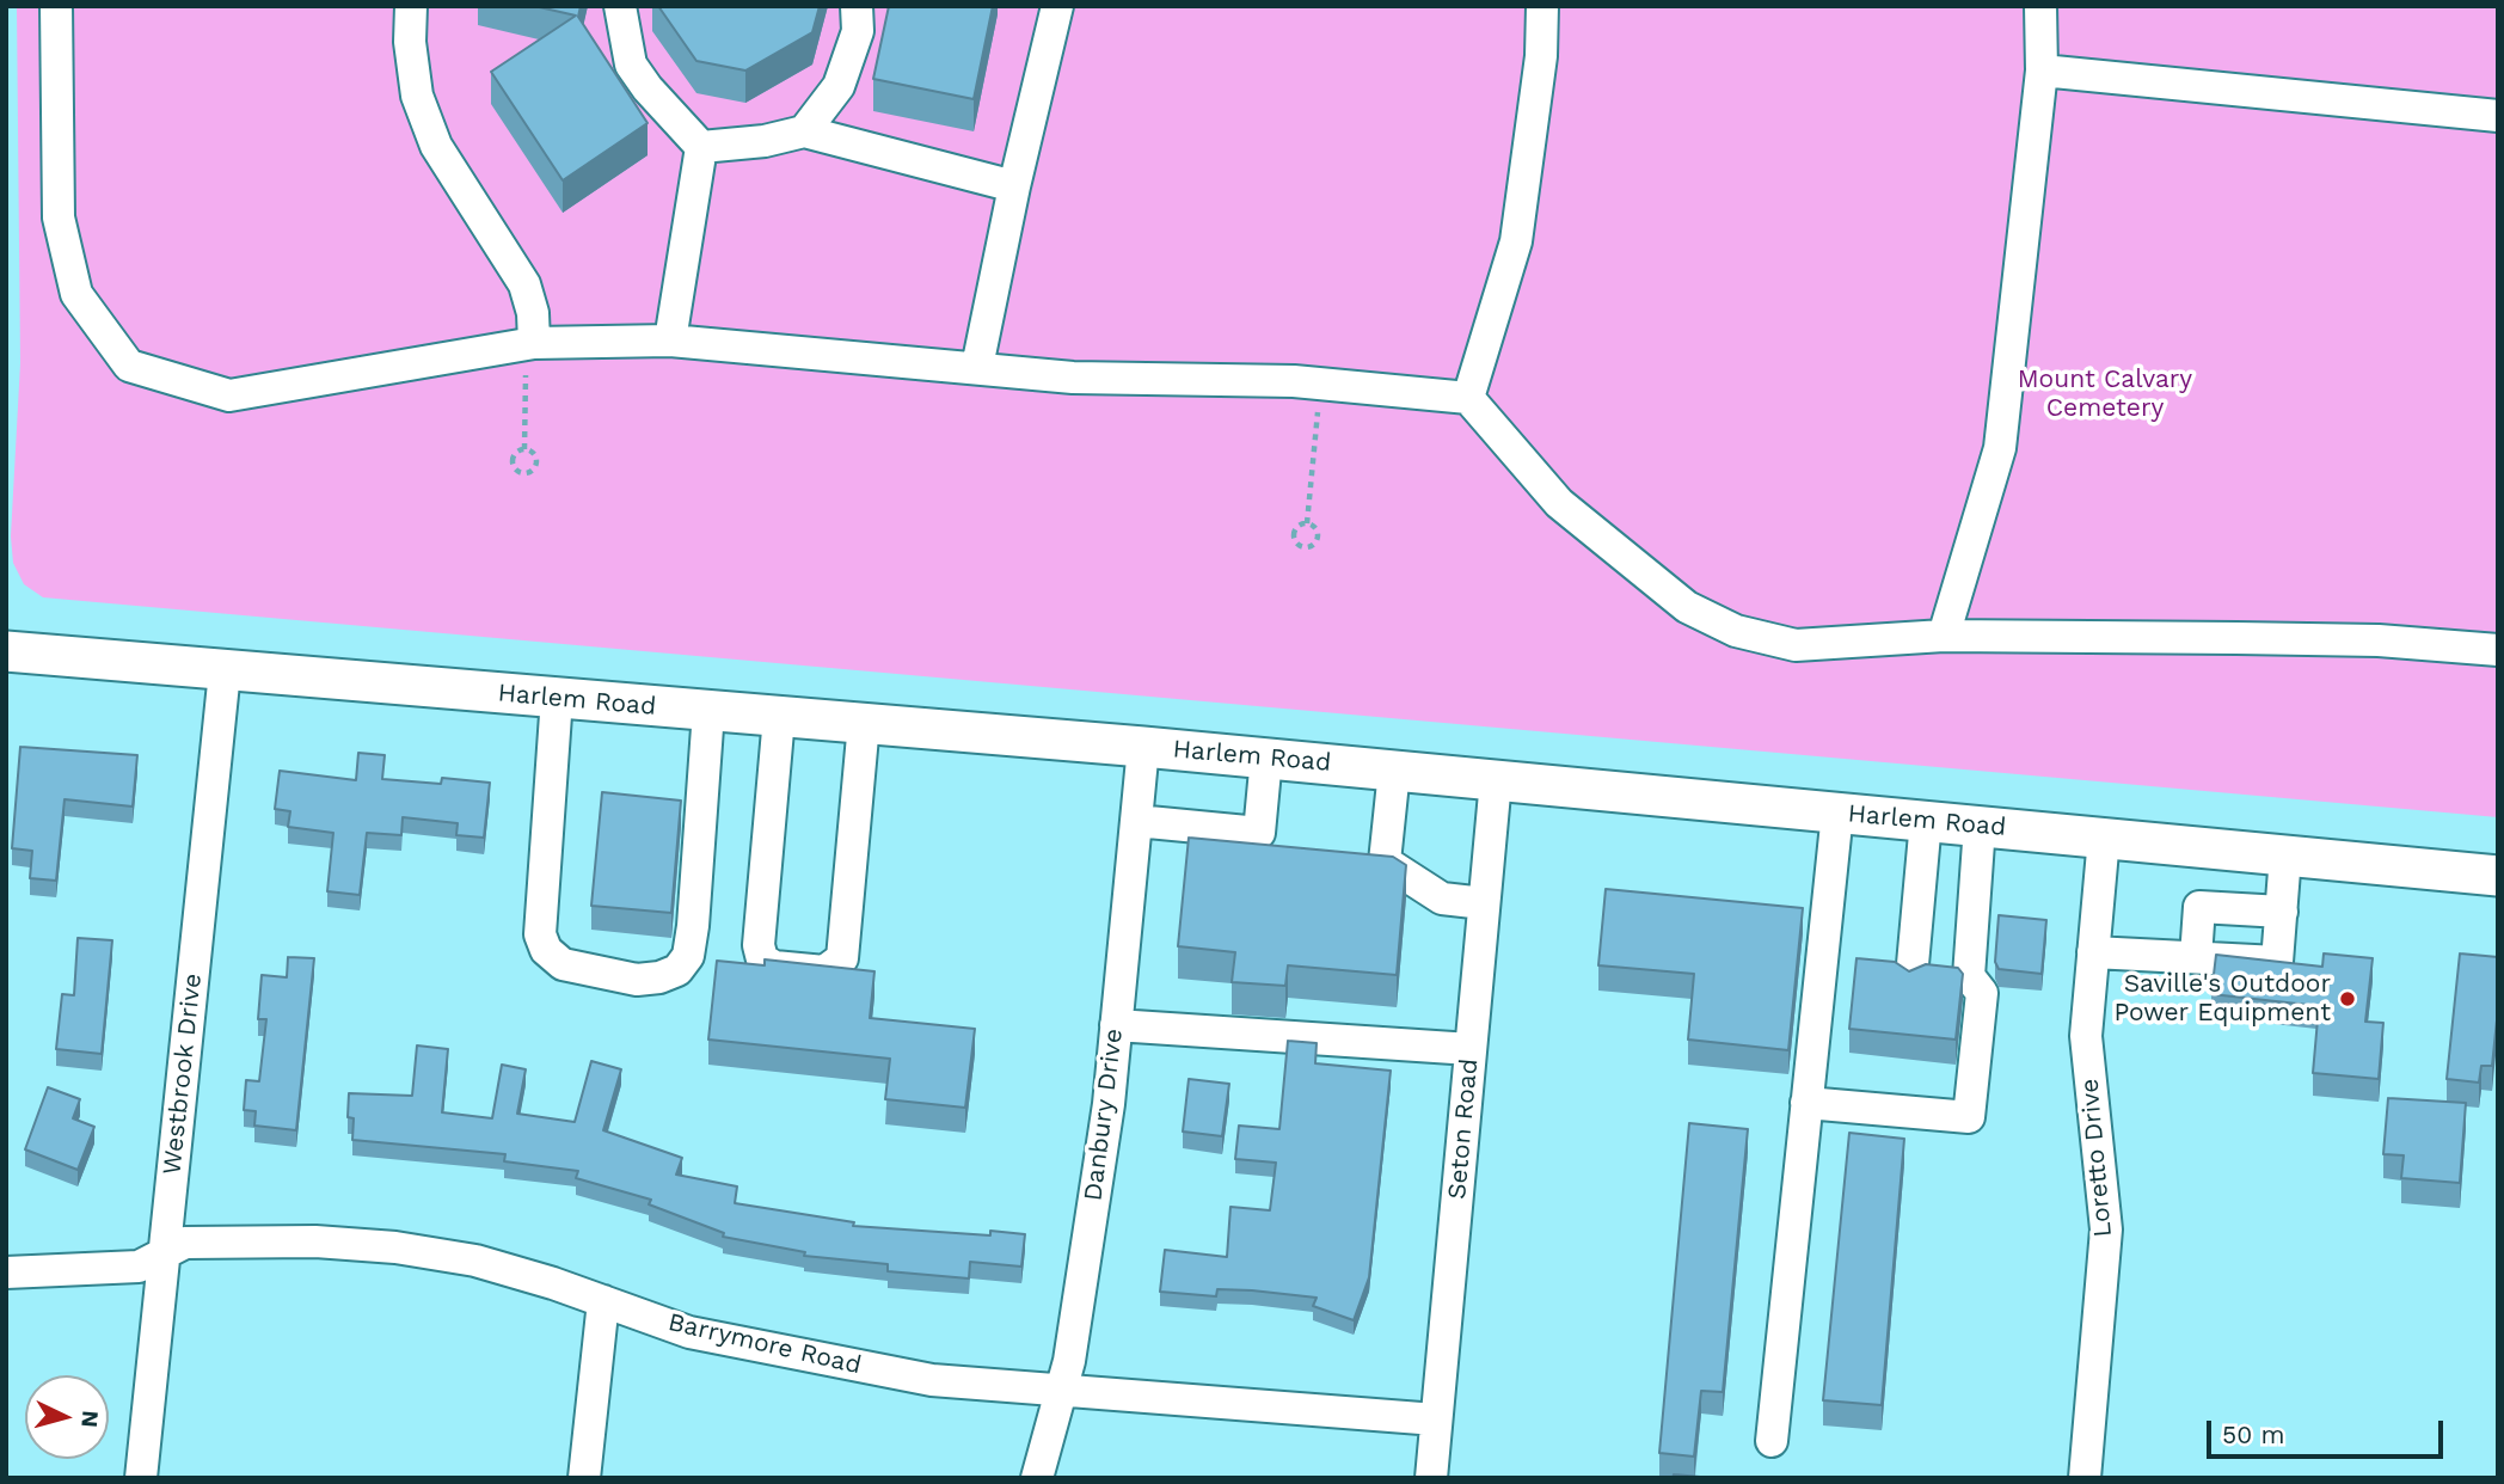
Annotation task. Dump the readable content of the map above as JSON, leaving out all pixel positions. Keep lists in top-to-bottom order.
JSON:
{
  "streets": {
    "main road": ["Harlem Road"],
    "street": [
      "Westbrook Drive",
      "Danbury Drive",
      "Seton Road",
      "Loretto Drive",
      "Barrymore Road"
    ]
  },
  "crossings": [
    ["Harlem Road", "Westbrook Drive"],
    ["Harlem Road", "Danbury Drive"],
    ["Harlem Road", "Seton Road"],
    ["Harlem Road", "Loretto Drive"],
    ["Westbrook Drive", "Barrymore Road"],
    ["Danbury Drive", "Barrymore Road"],
    ["Seton Road", "Barrymore Road"]
  ],
  "parks": ["Mount Calvary Cemetery"],
  "places": ["Saville's Outdoor Power Equipment"],
  "scale_bar": "50 m",
  "north": "right"
}
